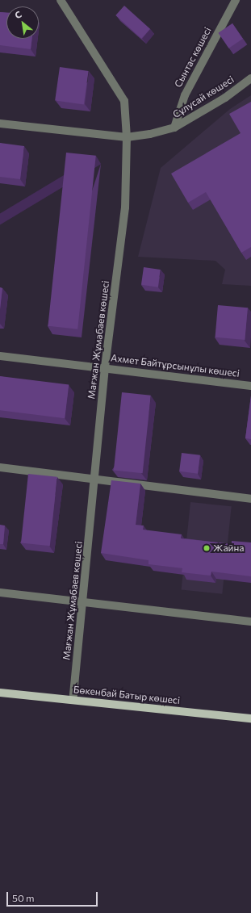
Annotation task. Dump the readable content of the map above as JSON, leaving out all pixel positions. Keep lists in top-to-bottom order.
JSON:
{
  "streets": {
    "main road": ["Бөкенбай Батыр көшесі"],
    "street": [
      "Сынтас көшесі",
      "Сұлусай көшесі",
      "Мағжан Жұмабаев көшесі",
      "Ахмет Байтұрсынұлы көшесі"
    ]
  },
  "crossings": [
    ["Сынтас көшесі", "Сұлусай көшесі"],
    ["Сұлусай көшесі", "Мағжан Жұмабаев көшесі"],
    ["Мағжан Жұмабаев көшесі", "Ахмет Байтұрсынұлы көшесі"],
    ["Мағжан Жұмабаев көшесі", "Бөкенбай Батыр көшесі"]
  ],
  "places": ["Жайна"],
  "scale_bar": "50 m",
  "north": "top left"
}
